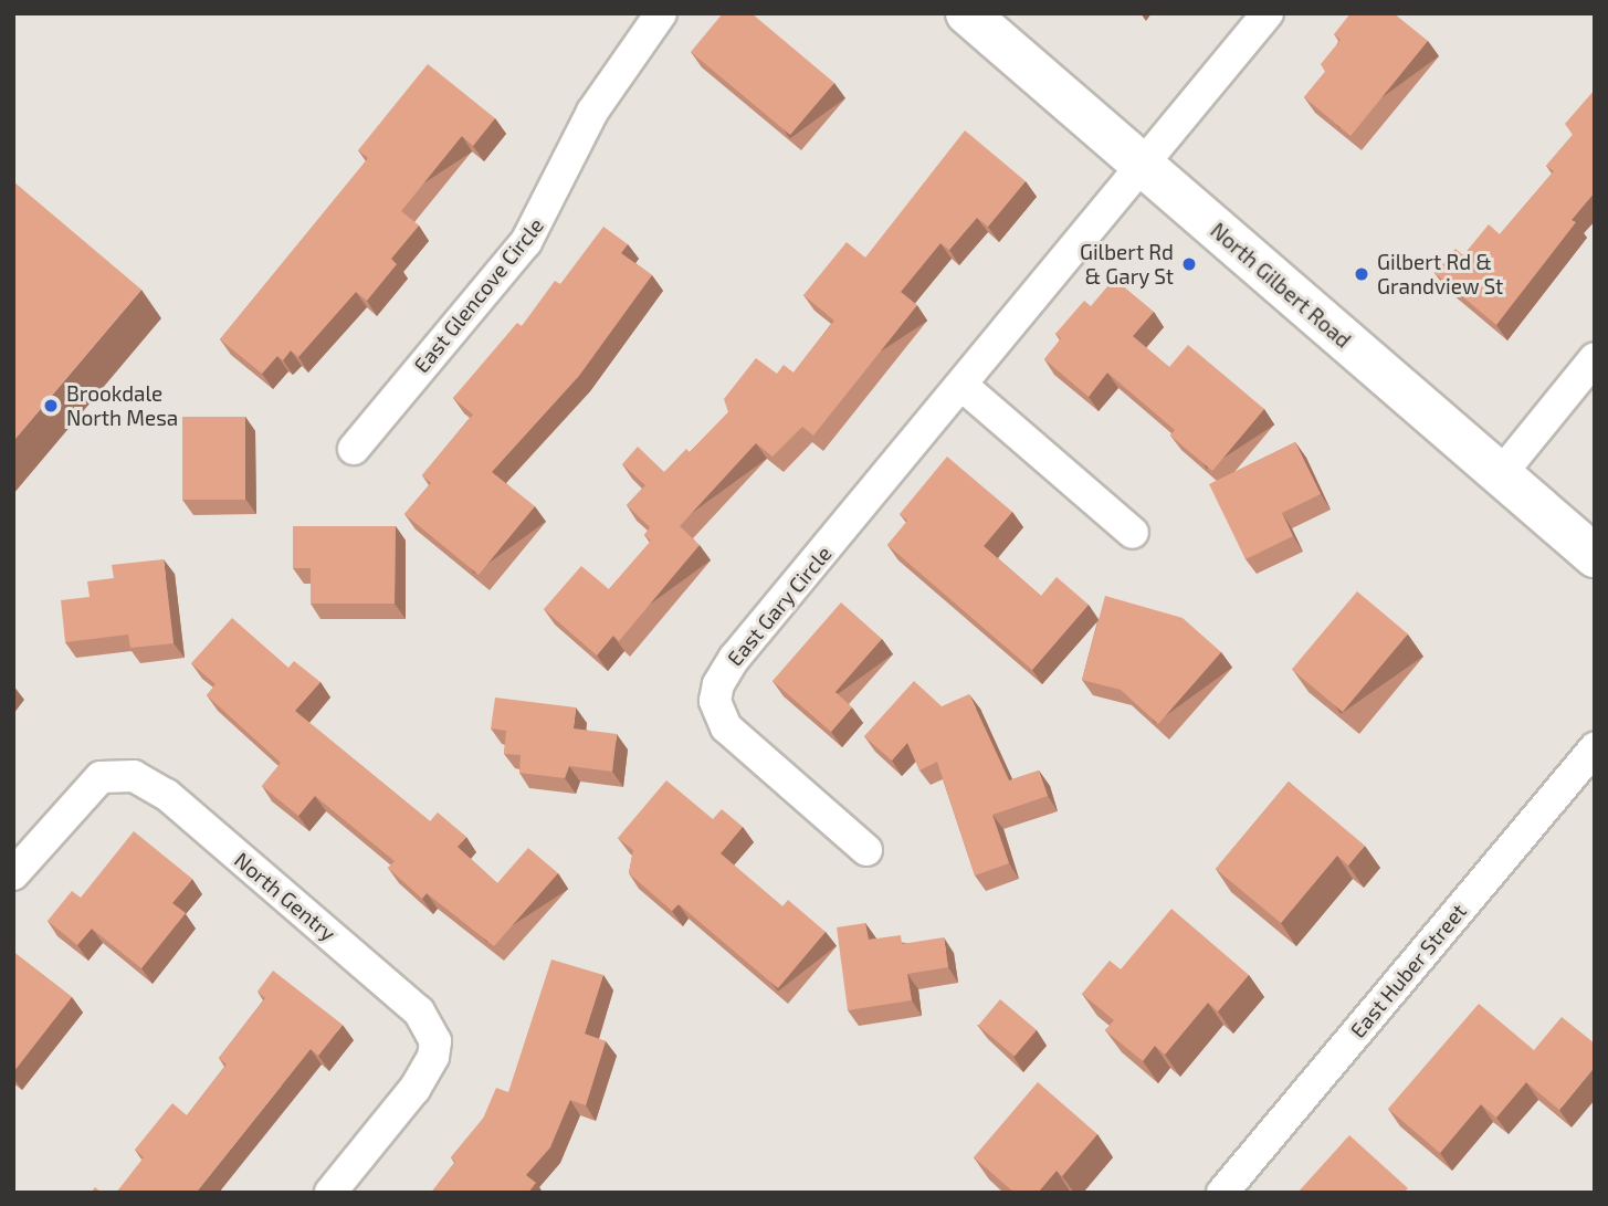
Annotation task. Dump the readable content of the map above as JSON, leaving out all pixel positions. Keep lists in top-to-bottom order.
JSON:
{
  "streets": {
    "main road": ["North Gilbert Road"],
    "street": [
      "East Glencove Circle",
      "East Gary Circle",
      "North Gentry",
      "East Huber Street"
    ]
  },
  "crossings": [
    ["North Gilbert Road", "East Gary Circle"]
  ],
  "places": ["Gilbert Rd & Gary St", "Gilbert Rd & Grandview St", "Brookdale North Mesa"]
}
